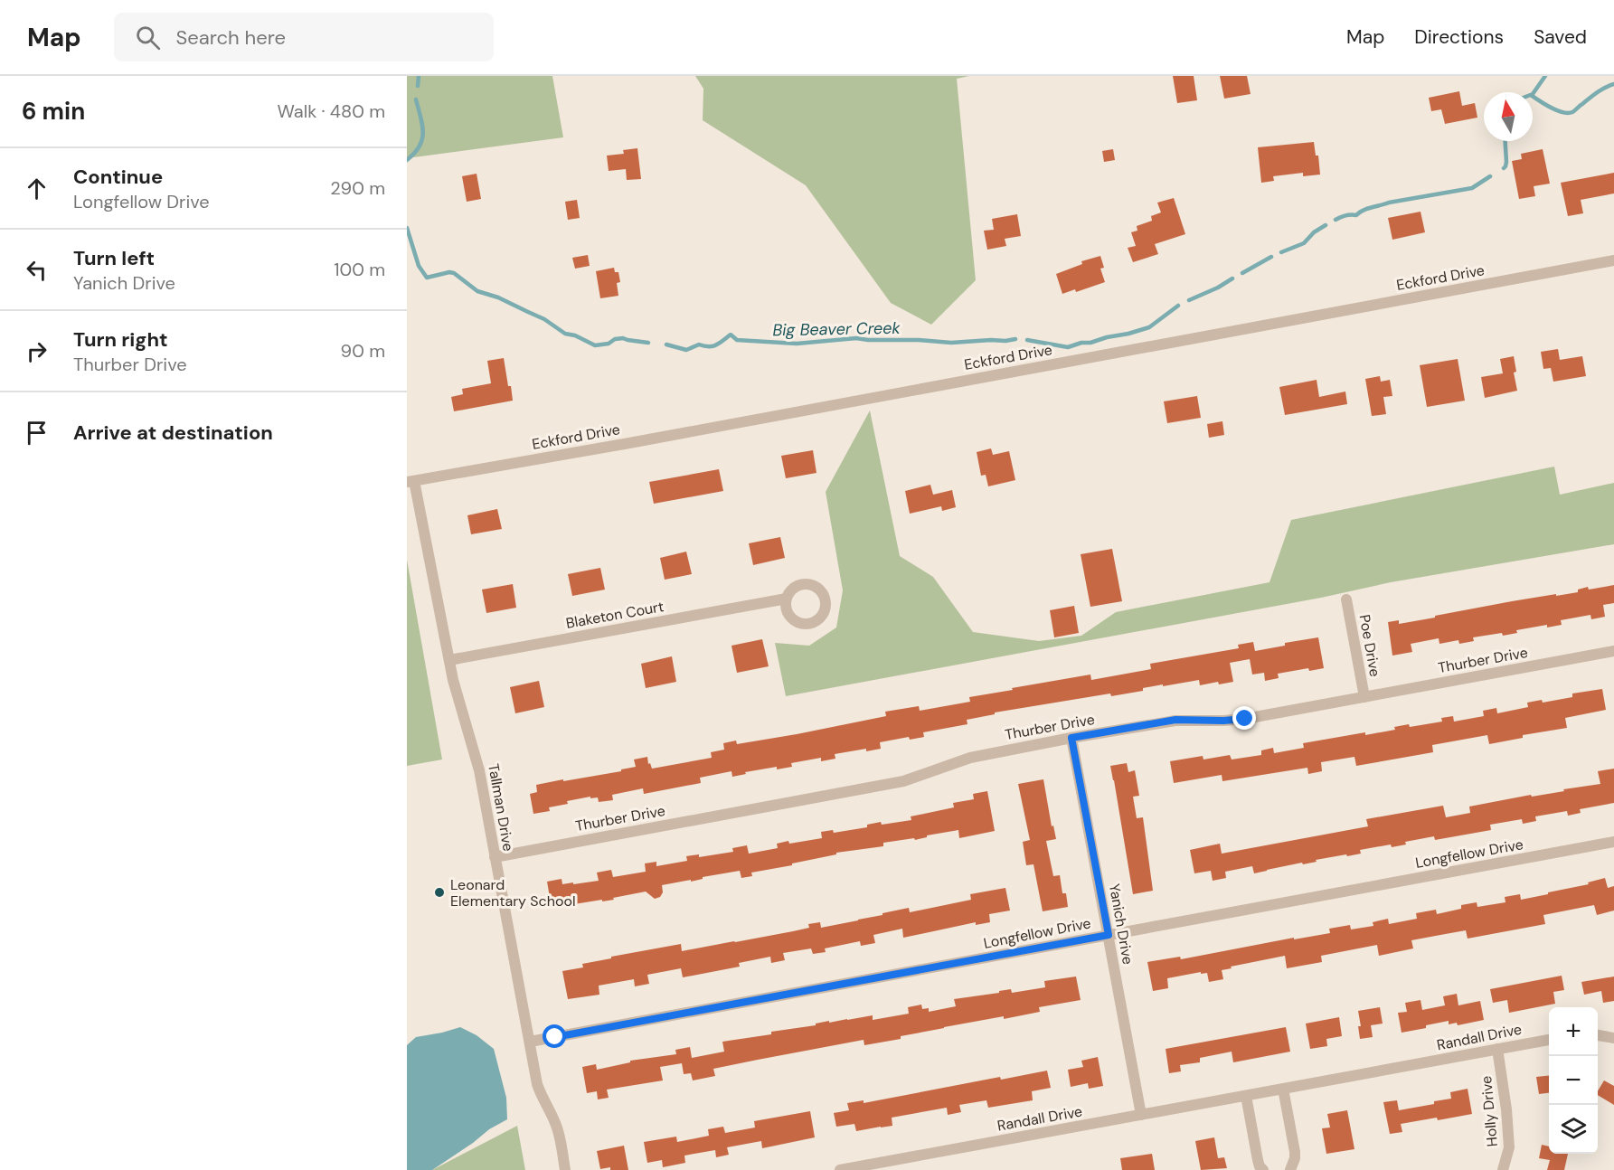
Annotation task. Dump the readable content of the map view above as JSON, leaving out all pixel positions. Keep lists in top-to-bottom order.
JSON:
{
  "streets": {
    "street": [
      "Eckford Drive",
      "Blaketon Court",
      "Poe Drive",
      "Thurber Drive",
      "Tallman Drive",
      "Longfellow Drive",
      "Yanich Drive",
      "Randall Drive",
      "Holly Drive"
    ]
  },
  "crossings": [
    ["Eckford Drive", "Tallman Drive"],
    ["Blaketon Court", "Tallman Drive"],
    ["Poe Drive", "Thurber Drive"],
    ["Thurber Drive", "Tallman Drive"],
    ["Thurber Drive", "Yanich Drive"],
    ["Tallman Drive", "Longfellow Drive"],
    ["Longfellow Drive", "Yanich Drive"],
    ["Yanich Drive", "Randall Drive"],
    ["Randall Drive", "Holly Drive"]
  ],
  "water": ["Big Beaver Creek"],
  "places": ["Leonard Elementary School"],
  "north": "top",
  "page": {
    "header": "Map",
    "search": "Search here",
    "nav": ["Map", "Directions", "Saved"],
    "heading": ["6 min", "Walk · 480 m"],
    "list": [
      ["Continue", "Longfellow Drive", "290 m"],
      ["Turn left", "Yanich Drive", "100 m"],
      ["Turn right", "Thurber Drive", "90 m"],
      "Arrive at destination"
    ],
    "map_buttons": ["+", "−"]
  }
}
